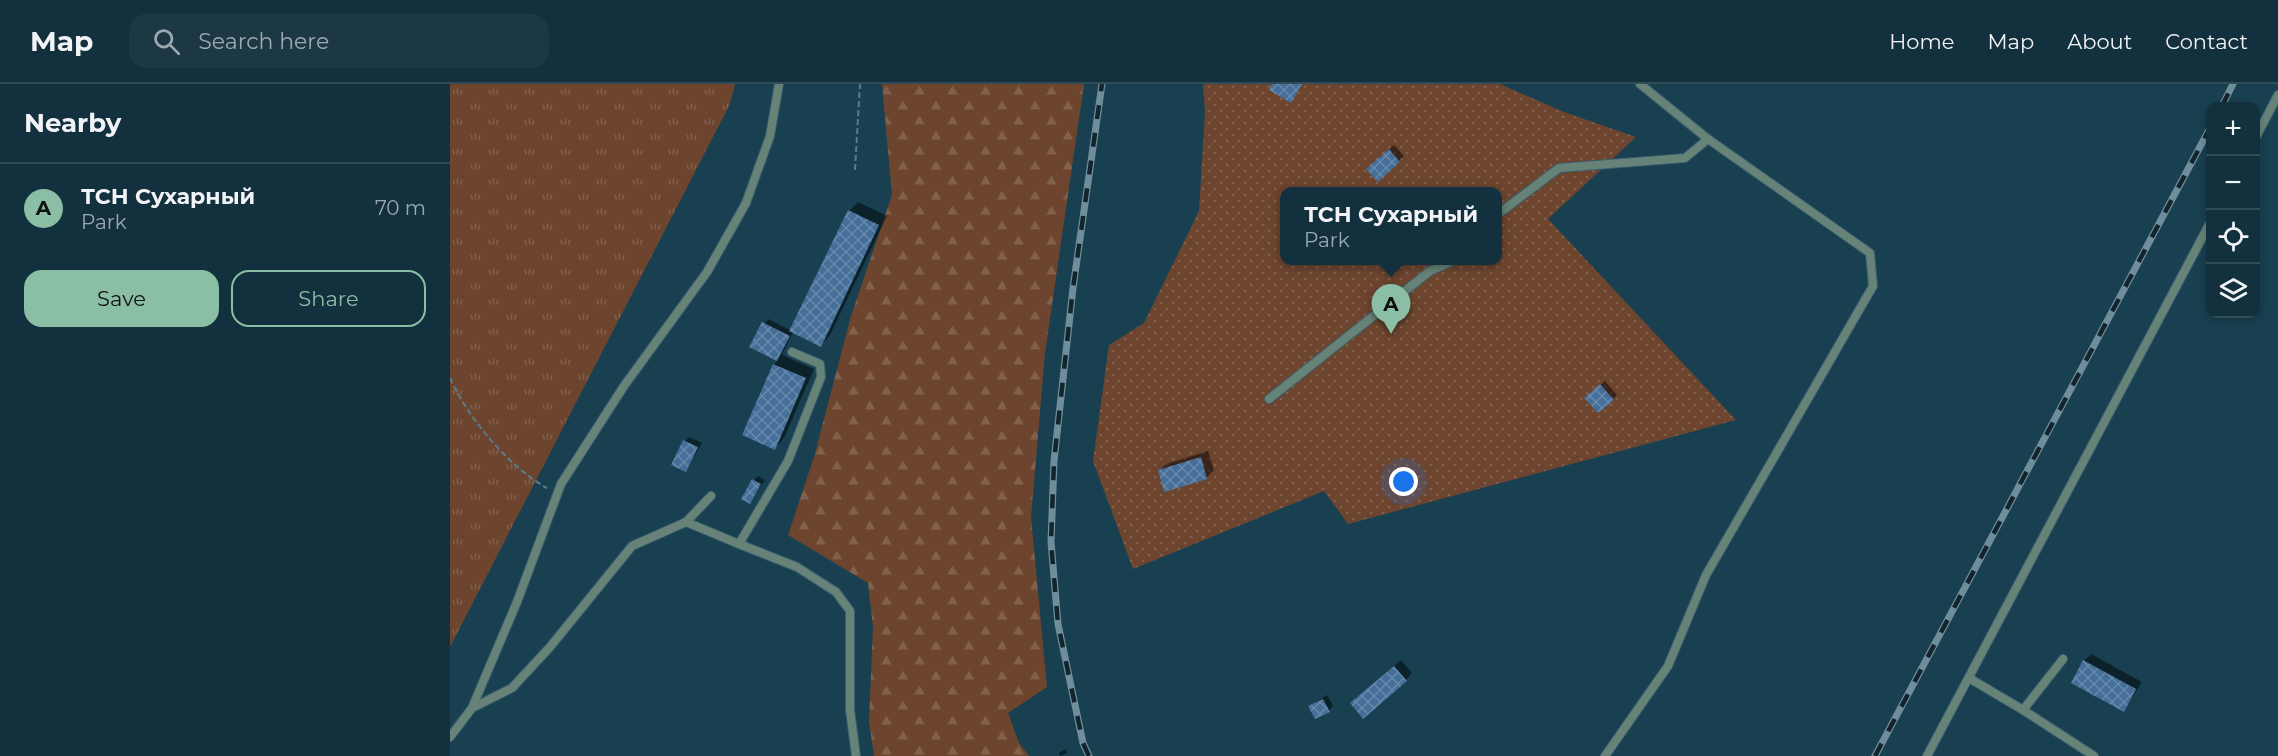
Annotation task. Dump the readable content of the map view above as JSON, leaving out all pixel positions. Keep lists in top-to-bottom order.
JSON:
{
  "page": {
    "header": "Map",
    "search": "Search here",
    "nav": [
      "Home",
      "Map",
      "About",
      "Contact"
    ],
    "heading": "Nearby",
    "map_buttons": ["+", "−"],
    "list": [
      {
        "mark": "A",
        "name": "ТСН Сухарный",
        "note": "Park",
        "value": "70 m"
      }
    ],
    "popup": ["ТСН Сухарный", "Park"],
    "buttons": ["Save", "Share"],
    "pins": "A"
  }
}
